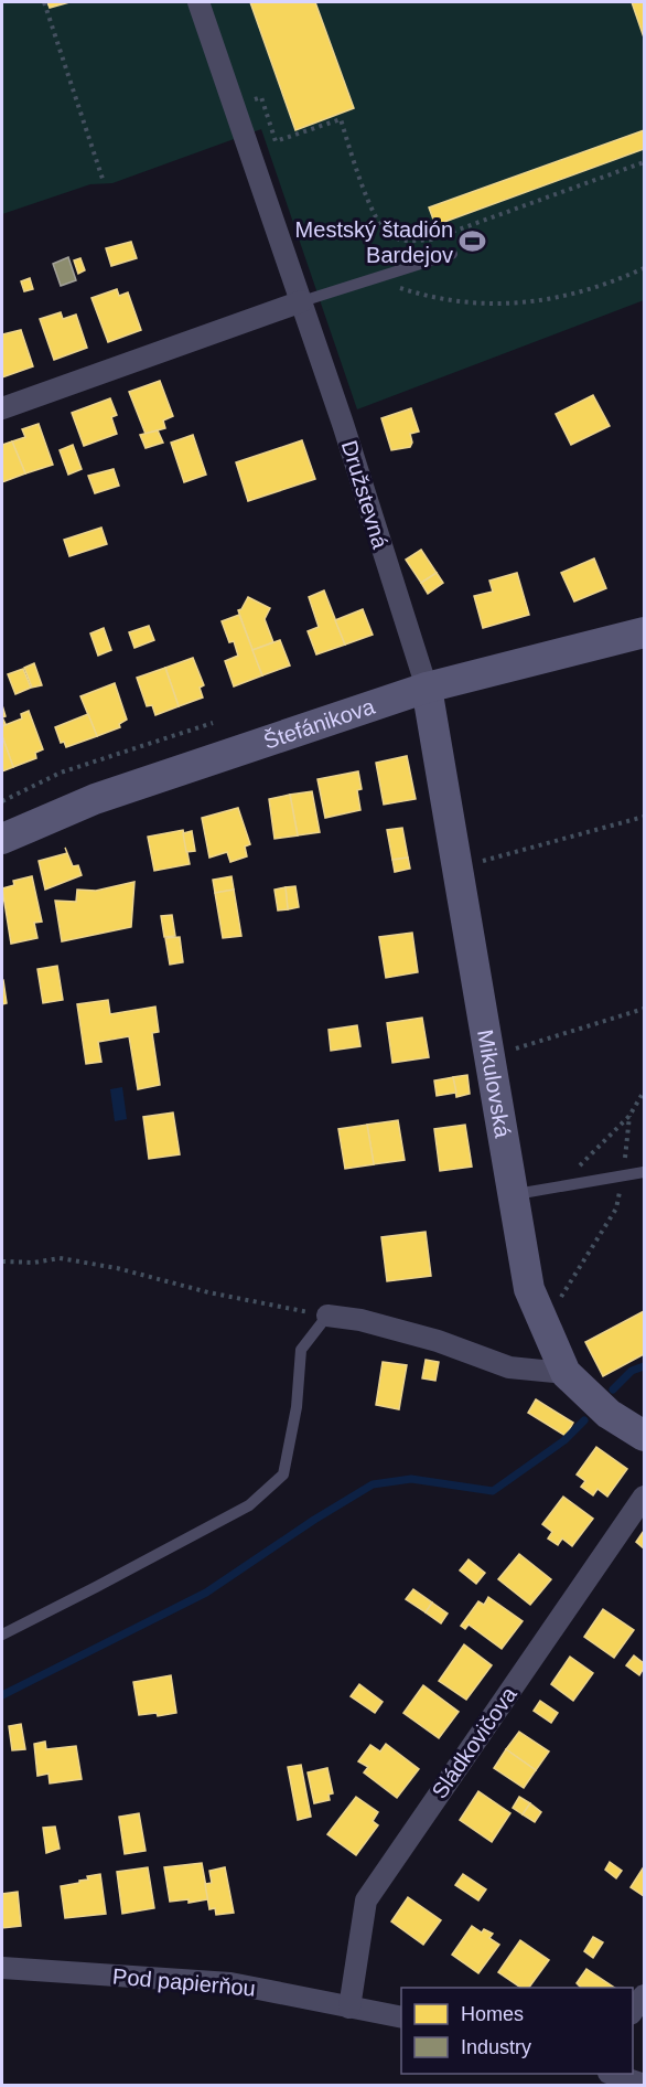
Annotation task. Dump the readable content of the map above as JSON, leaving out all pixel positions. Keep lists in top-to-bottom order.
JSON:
{
  "streets": {
    "street": [
      "Družstevná",
      "Štefánikova",
      "Mikulovská",
      "Sládkovičova",
      "Pod papierňou"
    ]
  },
  "crossings": [
    ["Družstevná", "Štefánikova"],
    ["Družstevná", "Mikulovská"],
    ["Štefánikova", "Mikulovská"],
    ["Sládkovičova", "Pod papierňou"]
  ],
  "places": {
    "sports": ["Mestský štadión Bardejov"]
  },
  "legend": ["Homes", "Industry"]
}
